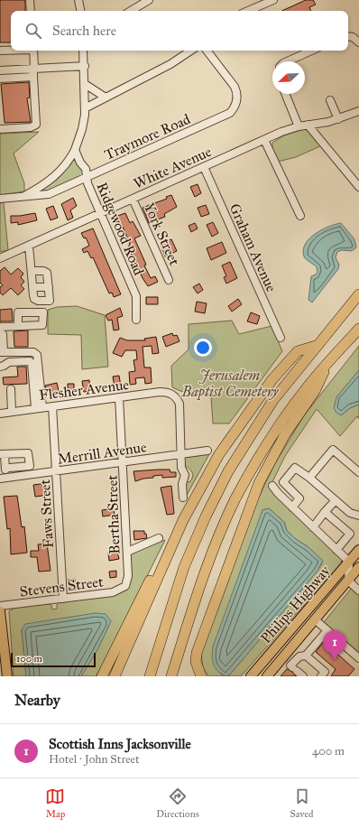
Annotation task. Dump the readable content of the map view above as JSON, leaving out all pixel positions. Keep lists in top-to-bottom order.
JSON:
{
  "streets": {
    "main road": ["Philips Highway"],
    "street": [
      "Traymore Road",
      "White Avenue",
      "Ridgewood Road",
      "York Street",
      "Graham Avenue",
      "Flesher Avenue",
      "Merrill Avenue",
      "Faws Street",
      "Bertha Street",
      "Stevens Street"
    ]
  },
  "crossings": [
    ["Traymore Road", "Ridgewood Road"],
    ["White Avenue", "Ridgewood Road"],
    ["White Avenue", "York Street"],
    ["White Avenue", "Graham Avenue"],
    ["Flesher Avenue", "Merrill Avenue"],
    ["Flesher Avenue", "Faws Street"],
    ["Flesher Avenue", "Bertha Street"],
    ["Merrill Avenue", "Faws Street"],
    ["Merrill Avenue", "Bertha Street"],
    ["Faws Street", "Stevens Street"],
    ["Bertha Street", "Stevens Street"]
  ],
  "parks": ["Jerusalem Baptist Cemetery"],
  "scale_bar": "100 m",
  "north": "bottom left",
  "page": {
    "search": "Search here",
    "pins": "1",
    "scale": "100 m",
    "heading": "Nearby",
    "list": [
      {
        "mark": "1",
        "name": "Scottish Inns Jacksonville",
        "note": "Hotel · John Street",
        "value": "400 m"
      }
    ],
    "nav": ["Map", "Directions", "Saved"]
  }
}
